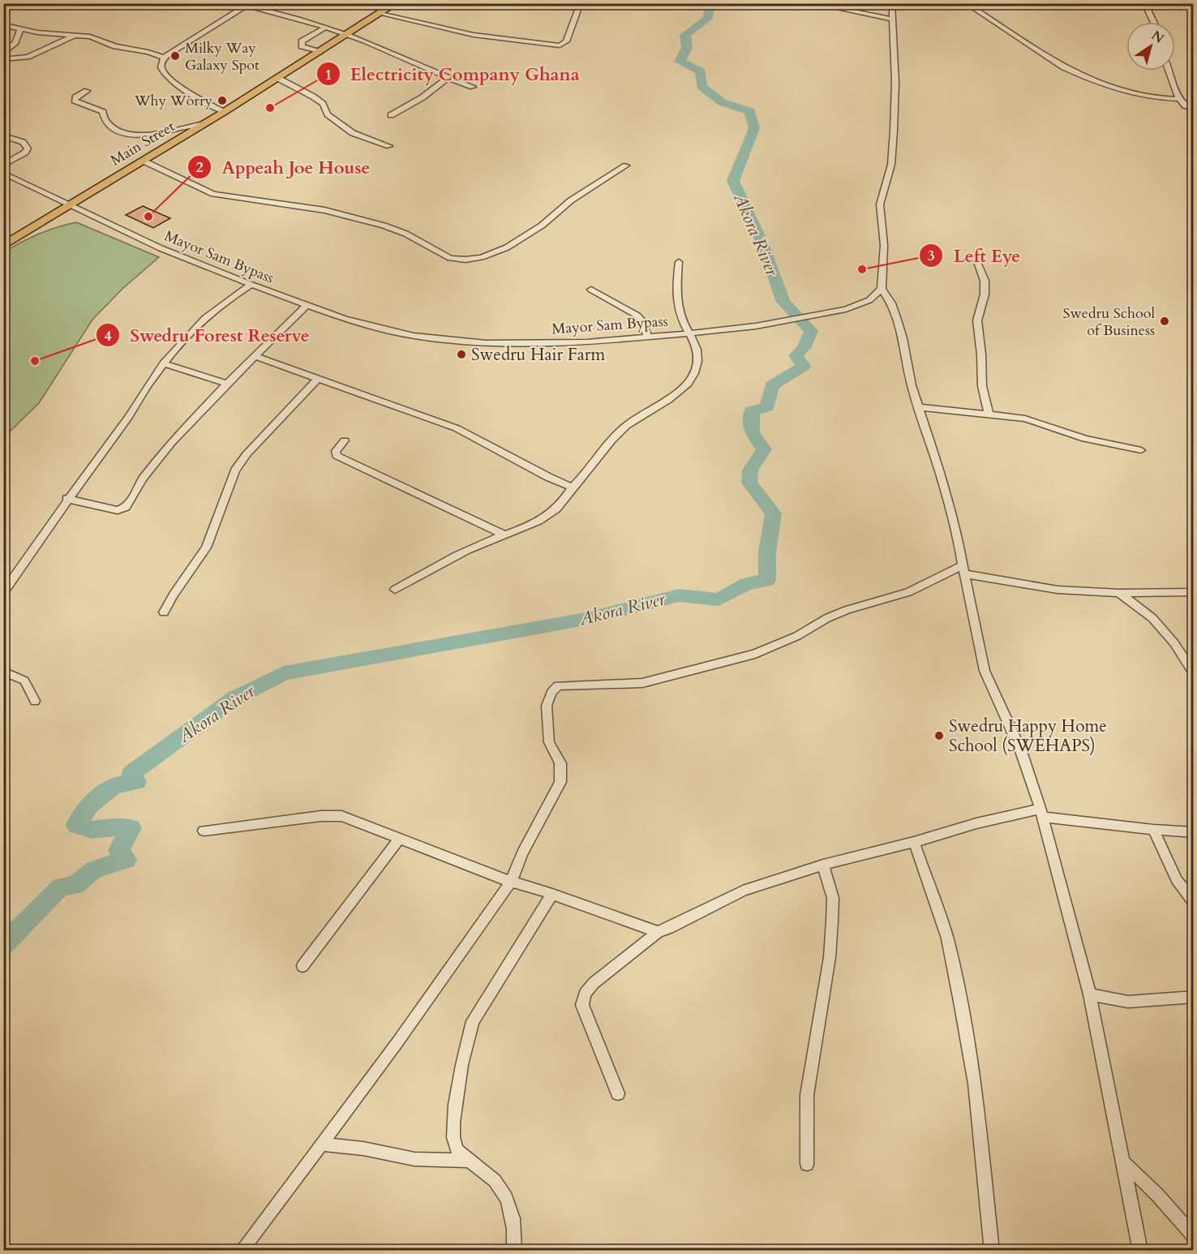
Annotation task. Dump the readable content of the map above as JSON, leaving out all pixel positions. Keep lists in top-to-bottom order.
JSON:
{
  "streets": {
    "main road": ["Main Street"],
    "street": ["Mayor Sam Bypass"]
  },
  "crossings": [
    ["Main Street", "Mayor Sam Bypass"]
  ],
  "water": ["Akora River"],
  "places": [
    "Milky Way Galaxy Spot",
    "Why Worry",
    "Electricity Company Ghana",
    "Appeah Joe House",
    "Left Eye",
    "Swedru School of Business",
    "Swedru Hair Farm",
    "Swedru Forest Reserve",
    "Swedru Happy Home School (SWEHAPS)"
  ],
  "north": "top right"
}
